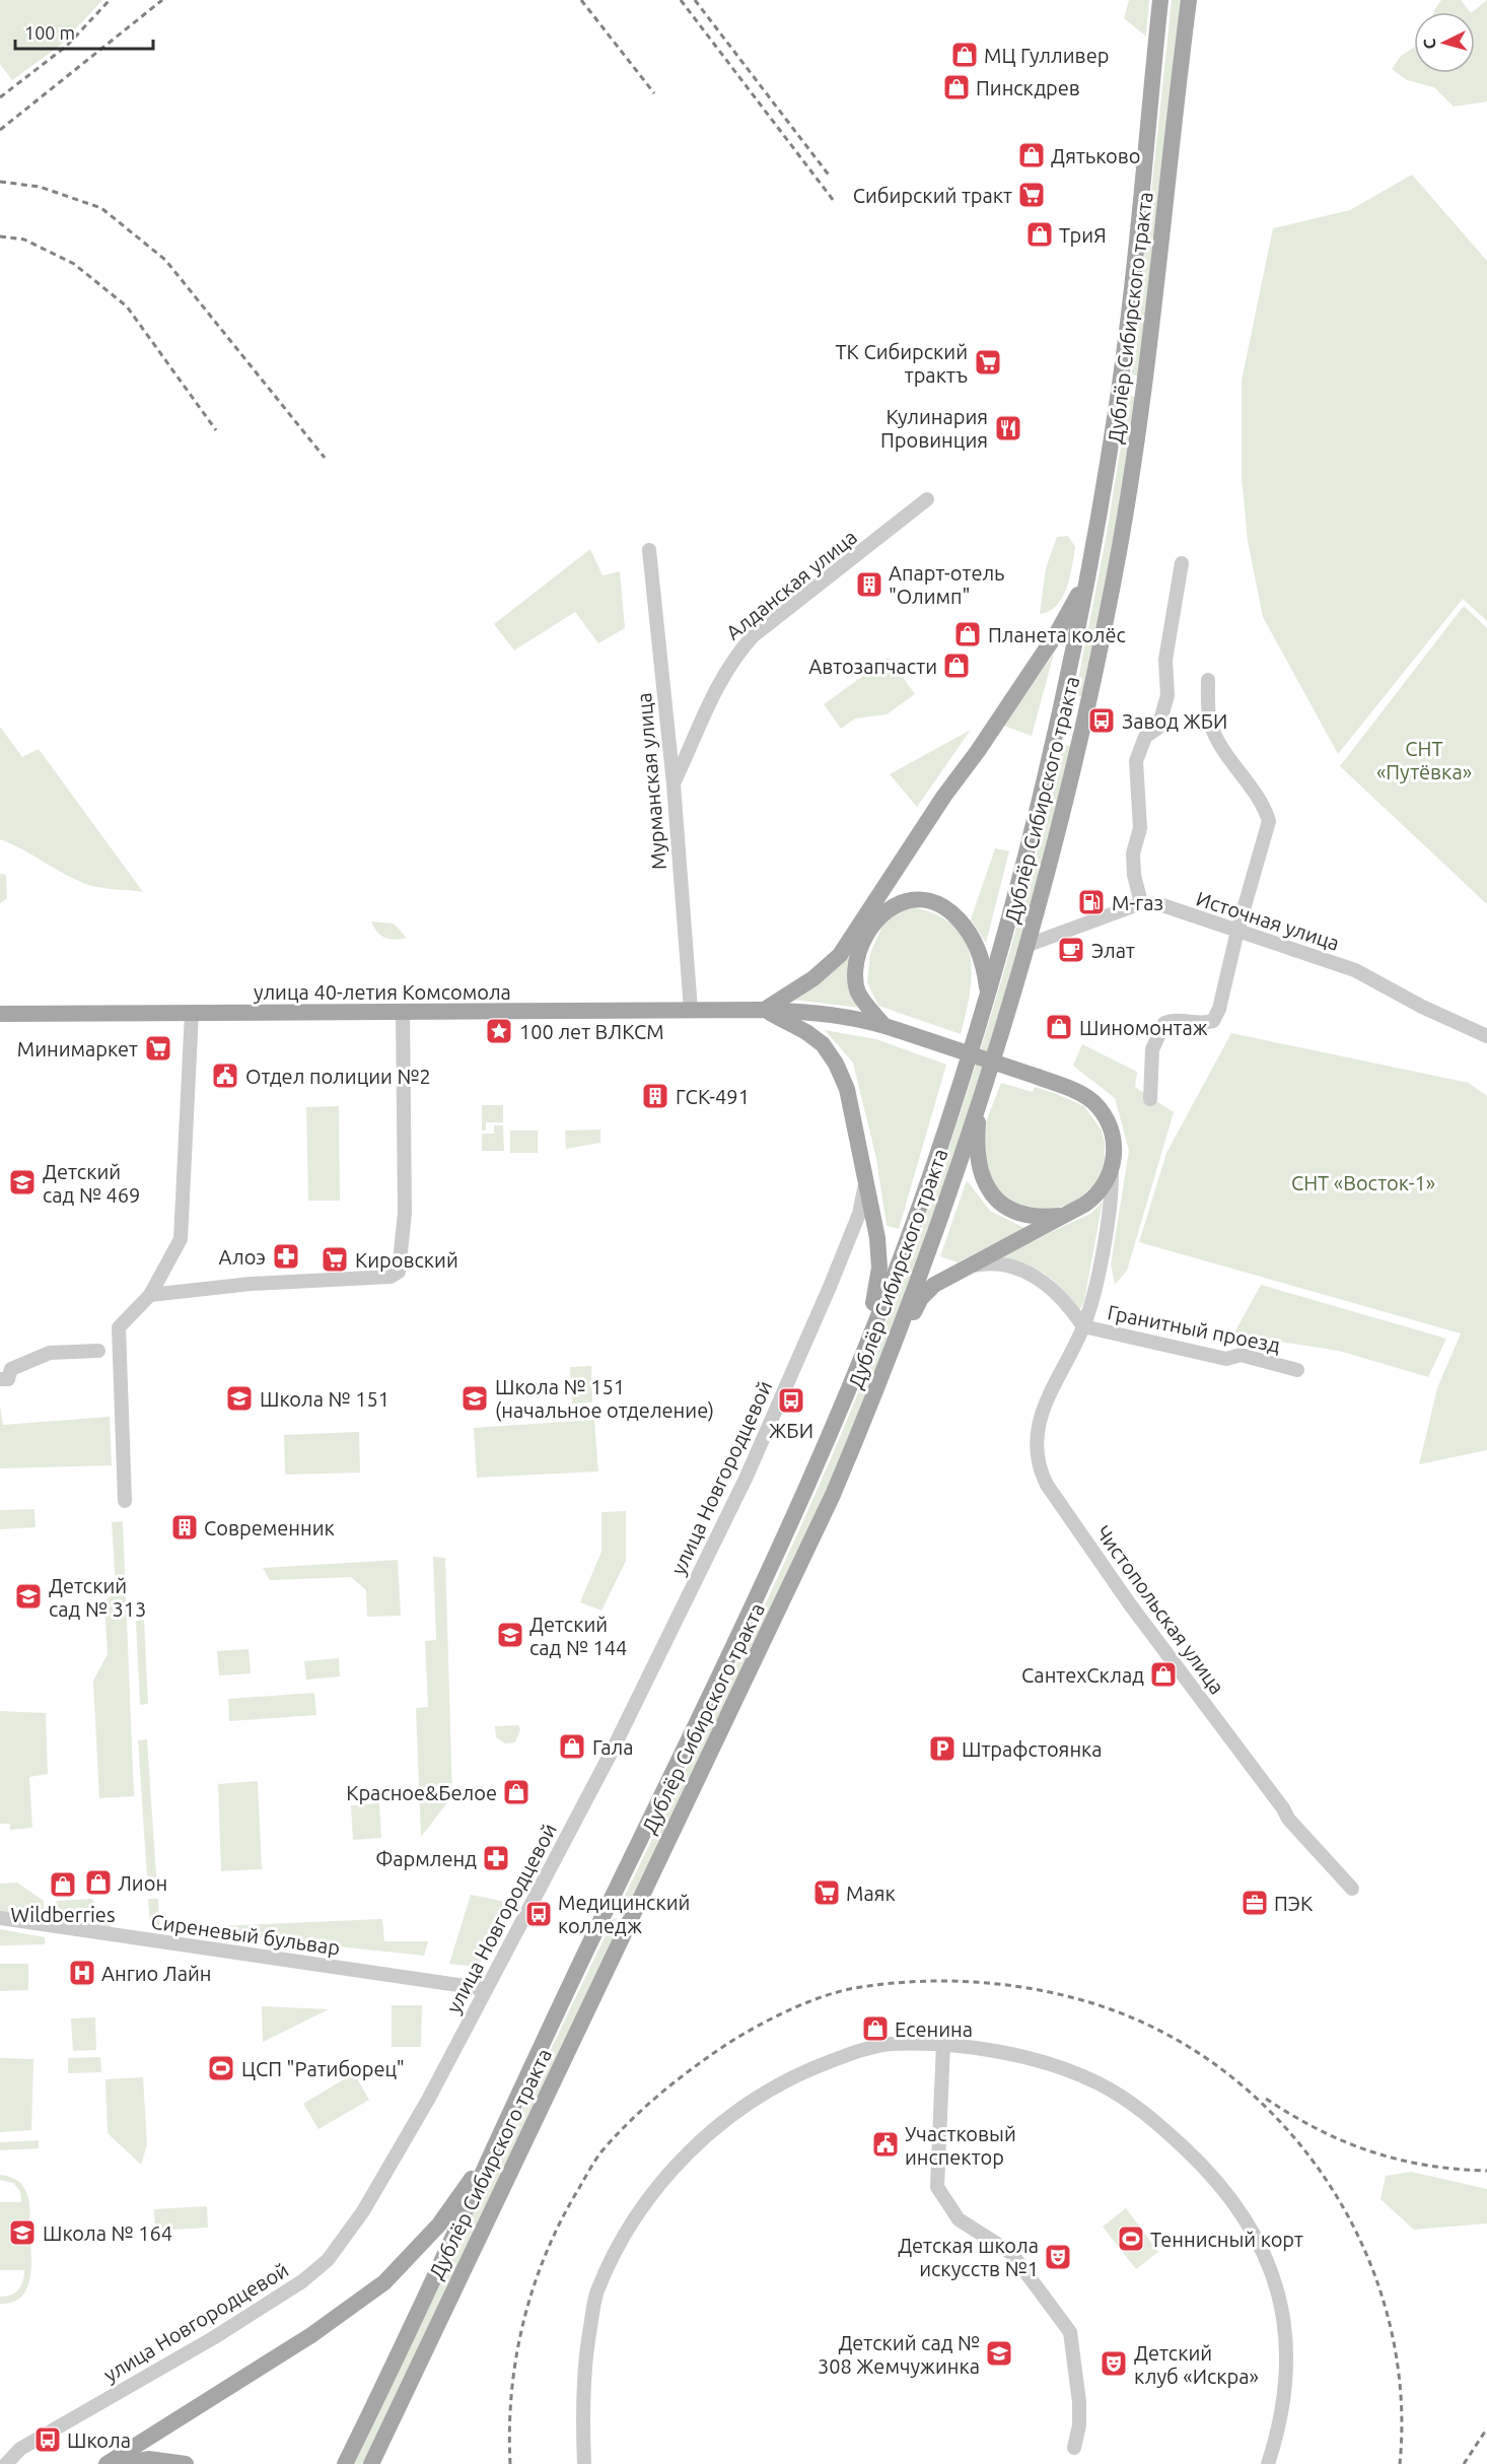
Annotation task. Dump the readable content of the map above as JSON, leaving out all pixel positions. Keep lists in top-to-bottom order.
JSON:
{
  "streets": {
    "main road": ["Дублёр Сибирского тракта", "улица 40-летия Комсомола"],
    "street": [
      "Алданская улица",
      "Мурманская улица",
      "Источная улица",
      "Гранитный проезд",
      "улица Новгородцевой",
      "Чистопольская улица",
      "Сиреневый бульвар"
    ]
  },
  "crossings": [
    ["Дублёр Сибирского тракта", "Источная улица"],
    ["Алданская улица", "Мурманская улица"],
    ["Мурманская улица", "улица 40-летия Комсомола"],
    ["улица 40-летия Комсомола", "Чистопольская улица"],
    ["Гранитный проезд", "Чистопольская улица"],
    ["улица Новгородцевой", "Сиреневый бульвар"]
  ],
  "parks": ["СНТ «Путёвка»", "СНТ «Восток-1»"],
  "places": {
    "shop": [
      "МЦ Гулливер",
      "Пинскдрев",
      "Дятьково",
      "ТриЯ",
      "Планета колёс",
      "Автозапчасти",
      "Шиномонтаж",
      "СантехСклад",
      "Гала",
      "Красное&Белое",
      "Лион",
      "Wildberries",
      "Есенина"
    ],
    "supermarket": [
      "Сибирский тракт",
      "ТК Сибирский трактъ",
      "Минимаркет",
      "Кировский",
      "Маяк"
    ],
    "restaurant": ["Кулинария Провинция"],
    "building": ["Апарт-отель \"Олимп\"", "ГСК-491", "Современник"],
    "bus stop": [
      "Завод ЖБИ",
      "ЖБИ",
      "Медицинский колледж",
      "Школа"
    ],
    "fuel station": ["М-газ"],
    "cafe": ["Элат"],
    "place": ["100 лет ВЛКСМ"],
    "public building": ["Отдел полиции №2", "Участковый инспектор"],
    "school or university": [
      "Детский сад № 469",
      "Школа № 151",
      "Школа № 151 (начальное отделение)",
      "Детский сад № 313",
      "Детский сад № 144",
      "Школа № 164",
      "Детский сад № 308 Жемчужинка"
    ],
    "pharmacy": ["Алоэ", "Фармленд"],
    "parking": ["Штрафстоянка"],
    "office": ["ПЭК"],
    "hospital": ["Ангио Лайн"],
    "sports": ["ЦСП \"Ратиборец\"", "Теннисный корт"],
    "theatre": ["Детская школа искусств №1", "Детский клуб «Искра»"]
  },
  "scale_bar": "100 m",
  "north": "left"
}
